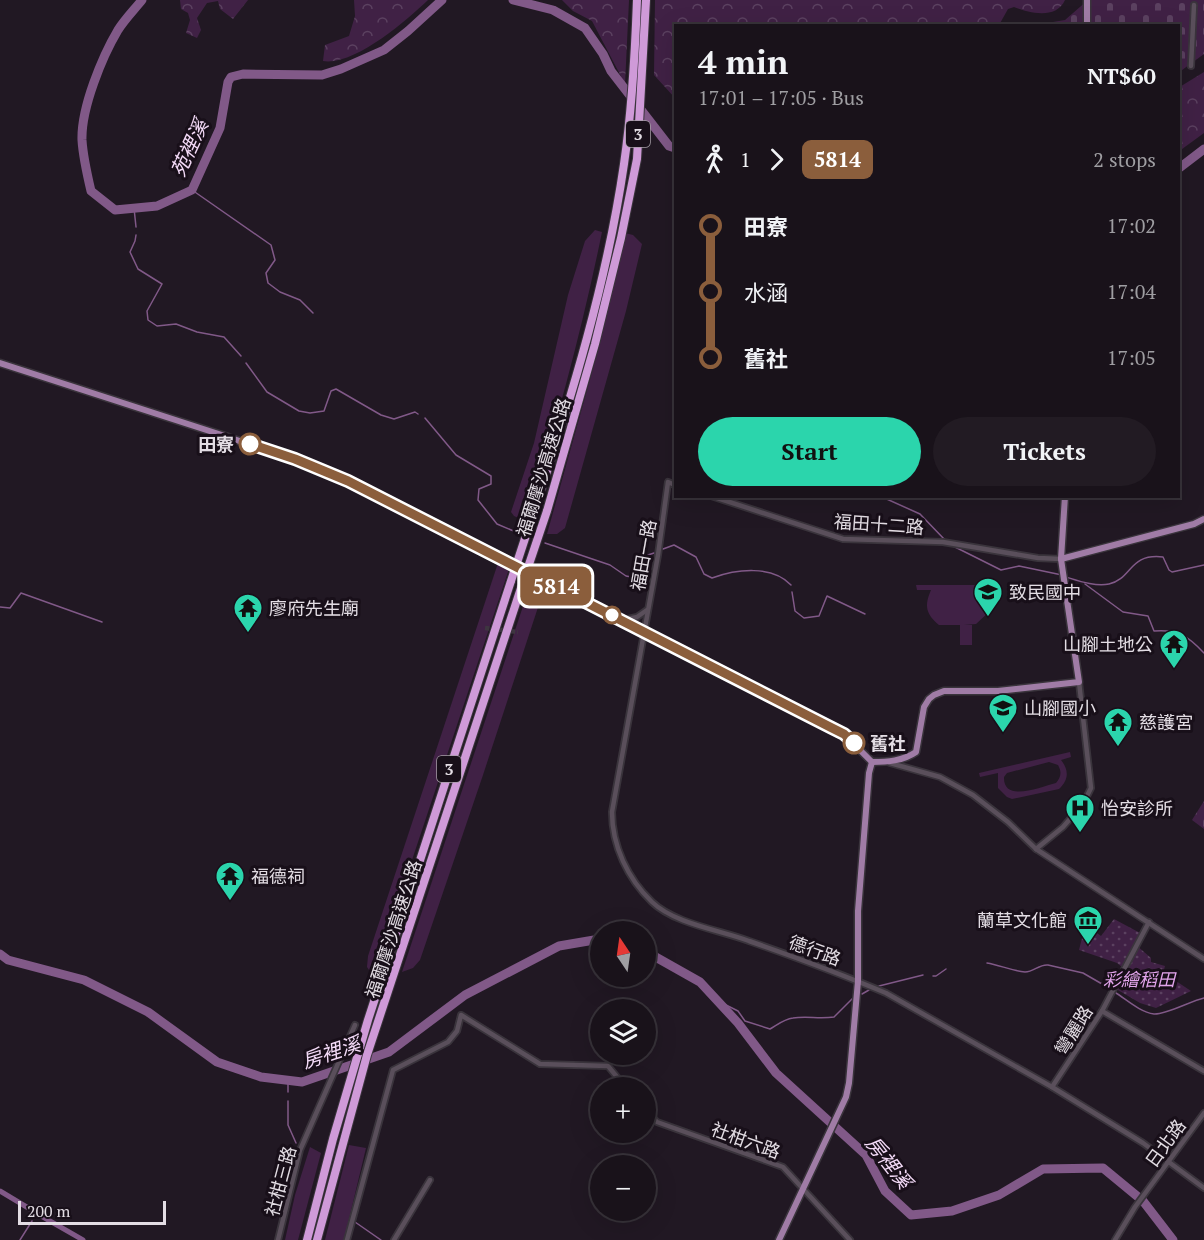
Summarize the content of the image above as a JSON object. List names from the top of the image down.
{
  "streets": {
    "highway": ["3", "福爾摩沙高速公路"],
    "street": [
      "福田十二路",
      "福田一路",
      "德行路",
      "彎麗路",
      "社柑六路",
      "日北路",
      "社柑三路"
    ]
  },
  "crossings": [
    ["福田一路", "德行路"],
    ["德行路", "彎麗路"],
    ["德行路", "日北路"]
  ],
  "water": ["苑裡溪", "房裡溪"],
  "parks": ["彩繪稻田"],
  "places": {
    "other": ["田寮", "舊社"],
    "school or university": ["致民國中", "山腳國小"],
    "temple": [
      "廖府先生廟",
      "山腳土地公",
      "慈護宮",
      "福德祠"
    ],
    "hospital": ["怡安診所"],
    "museum": ["蘭草文化館"]
  },
  "lines": ["bus line 5814"],
  "scale_bar": "200 m",
  "north": "top",
  "page": {
    "on_map": "5814",
    "heading": ["4 min", "17:01 – 17:05 · Bus", "NT$60"],
    "legs": ["1", "5814", "2 stops"],
    "list": [
      {
        "name": "田寮",
        "value": "17:02"
      },
      {
        "name": "水涵",
        "value": "17:04"
      },
      {
        "name": "舊社",
        "value": "17:05"
      }
    ],
    "buttons": ["Start", "Tickets"],
    "map_buttons": ["+", "−"],
    "scale": "200 m"
  }
}
